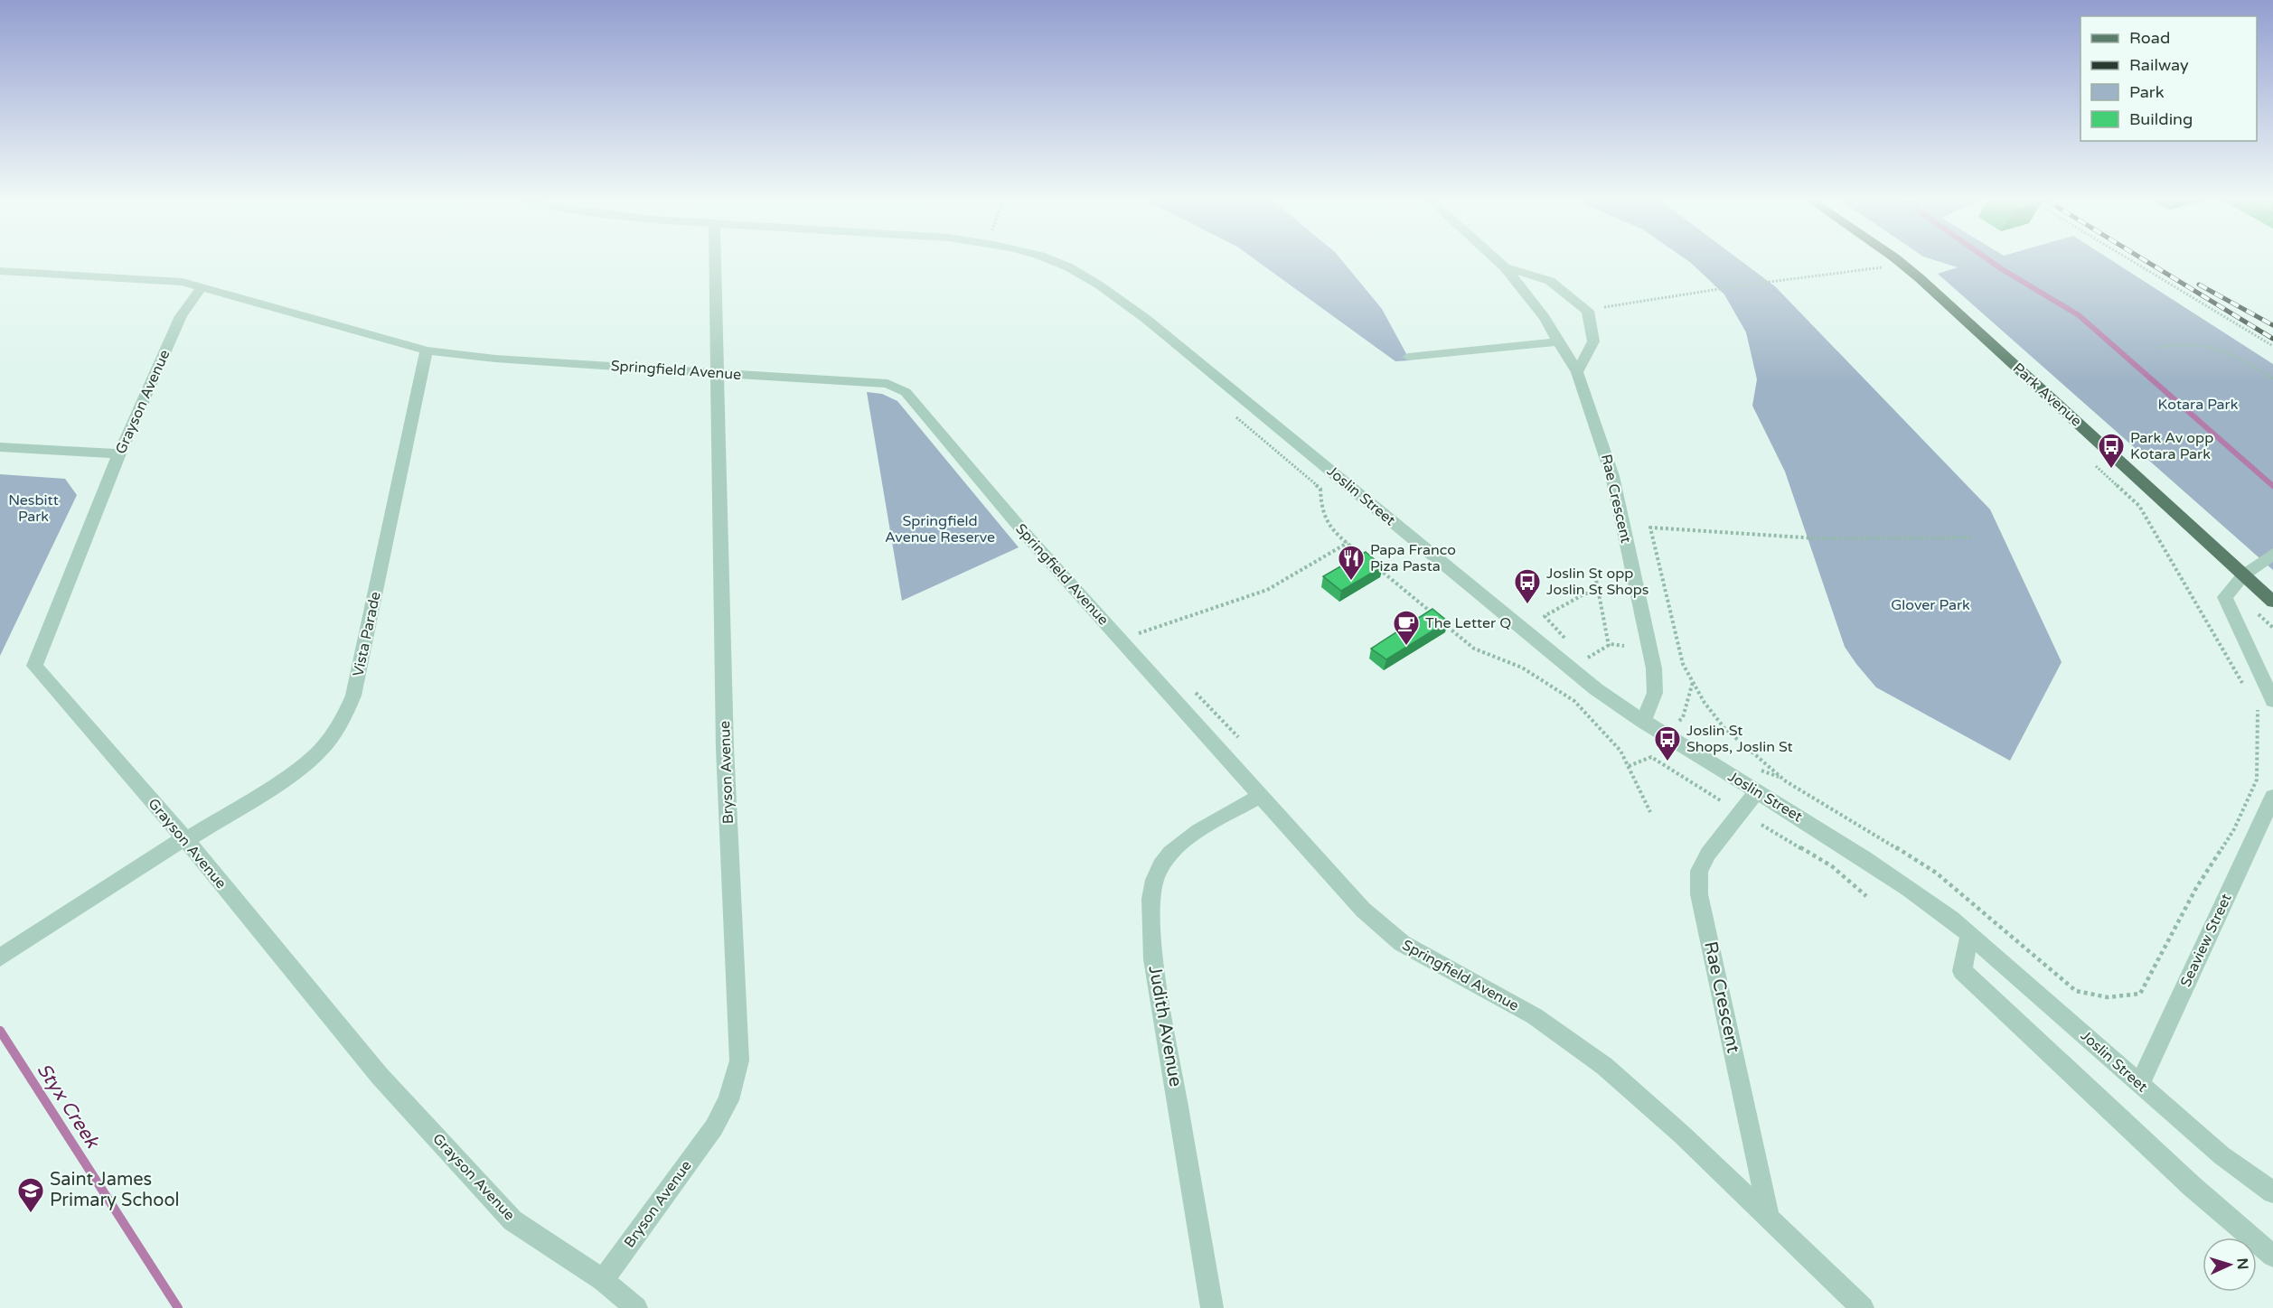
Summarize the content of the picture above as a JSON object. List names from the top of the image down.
{
  "streets": {
    "main road": ["Park Avenue"],
    "street": [
      "Springfield Avenue",
      "Grayson Avenue",
      "Joslin Street",
      "Rae Crescent",
      "Vista Parade",
      "Bryson Avenue",
      "Seaview Street",
      "Judith Avenue"
    ]
  },
  "crossings": [
    ["Springfield Avenue", "Grayson Avenue"],
    ["Springfield Avenue", "Rae Crescent"],
    ["Springfield Avenue", "Vista Parade"],
    ["Springfield Avenue", "Bryson Avenue"],
    ["Springfield Avenue", "Judith Avenue"],
    ["Grayson Avenue", "Vista Parade"],
    ["Grayson Avenue", "Bryson Avenue"],
    ["Joslin Street", "Rae Crescent"],
    ["Joslin Street", "Seaview Street"]
  ],
  "water": ["Styx Creek"],
  "parks": [
    "Kotara Park",
    "Nesbitt Park",
    "Springfield Avenue Reserve",
    "Glover Park"
  ],
  "places": {
    "bus stop": ["Park Av opp Kotara Park", "Joslin St opp Joslin St Shops", "Joslin St Shops, Joslin St"],
    "restaurant": ["Papa Franco Piza Pasta"],
    "cafe": ["The Letter Q"],
    "school or university": ["Saint James Primary School"]
  },
  "legend": [
    "Road",
    "Railway",
    "Park",
    "Building"
  ],
  "north": "right"
}
